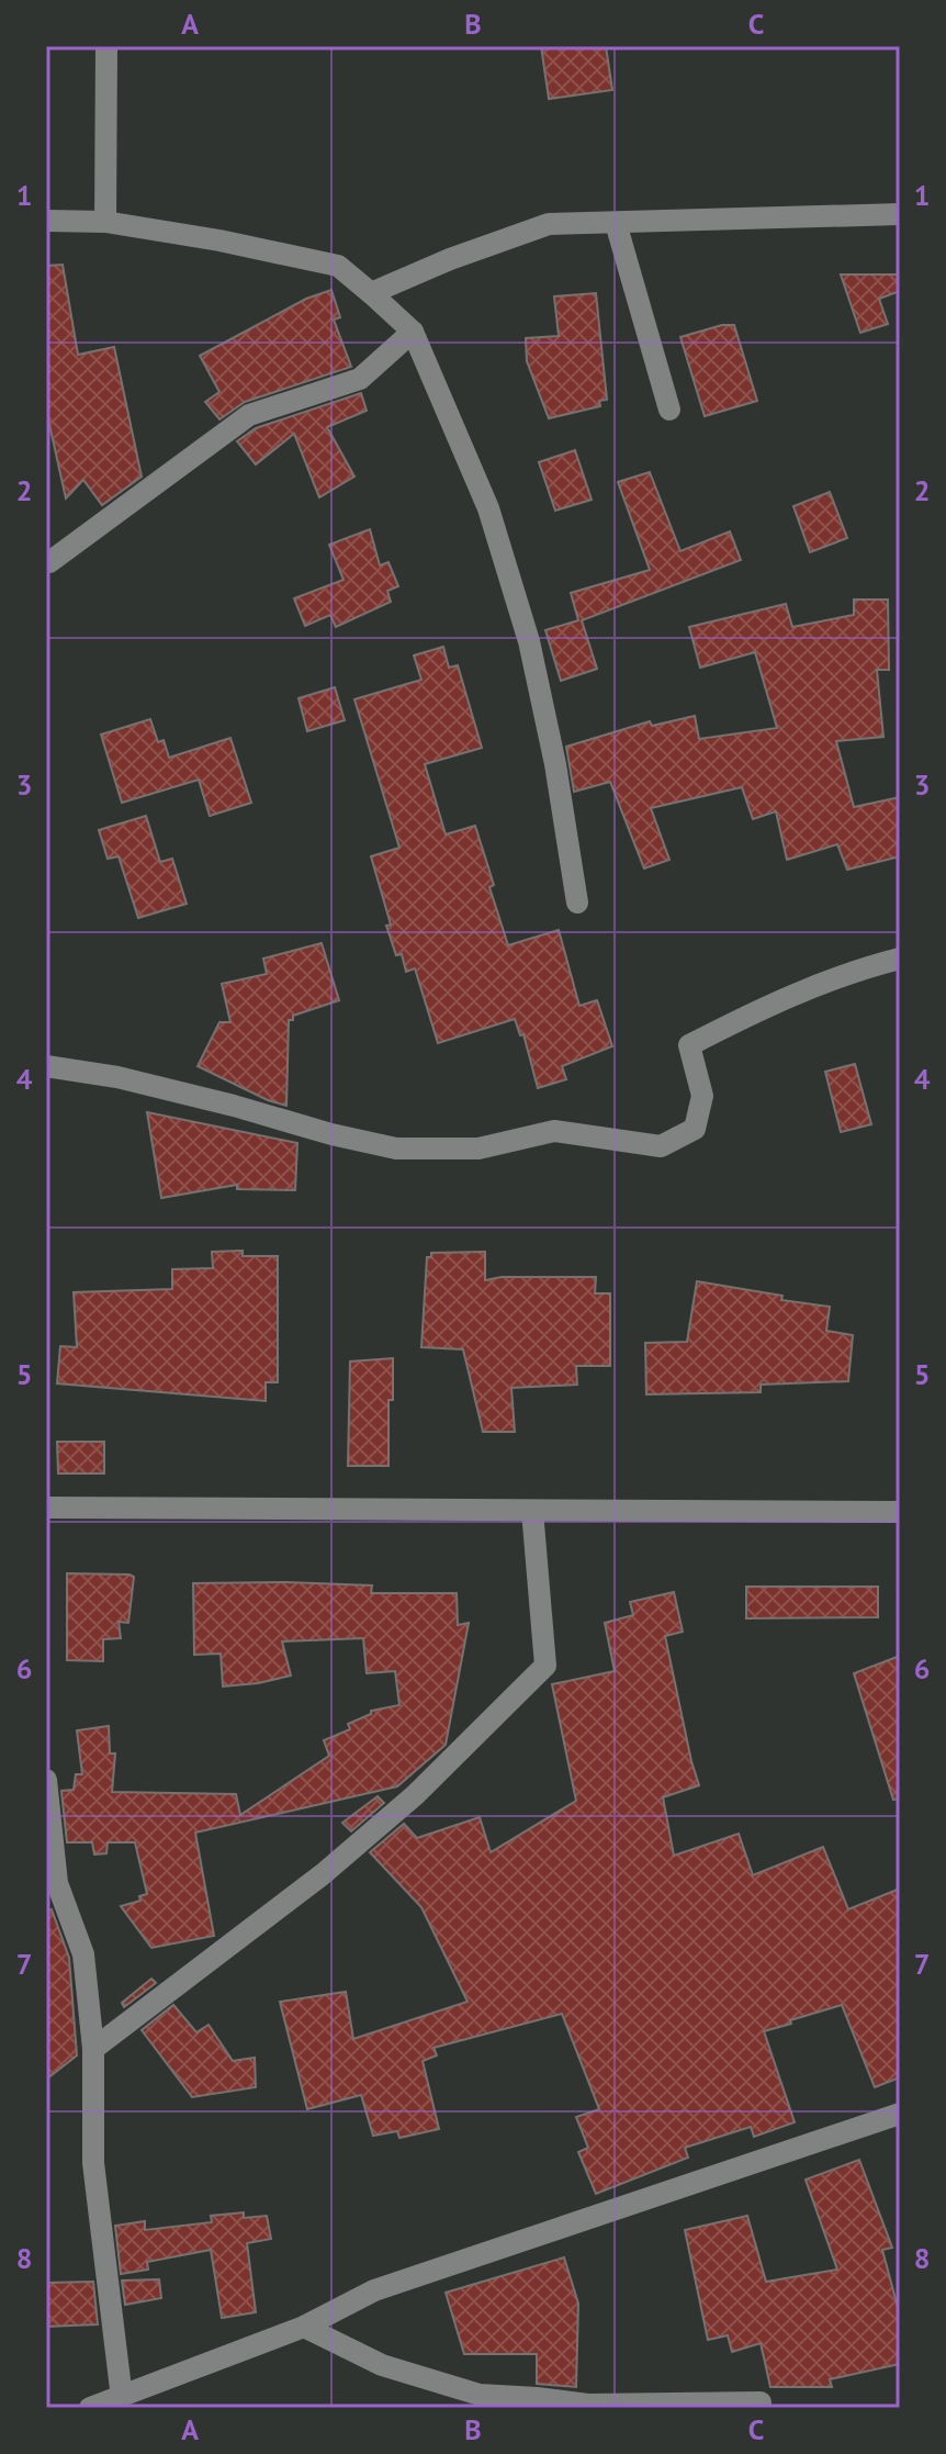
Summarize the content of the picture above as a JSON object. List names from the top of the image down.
{
  "grid": {
    "columns": ["A", "B", "C"],
    "rows": [
      "1",
      "2",
      "3",
      "4",
      "5",
      "6",
      "7",
      "8"
    ]
  }
}
